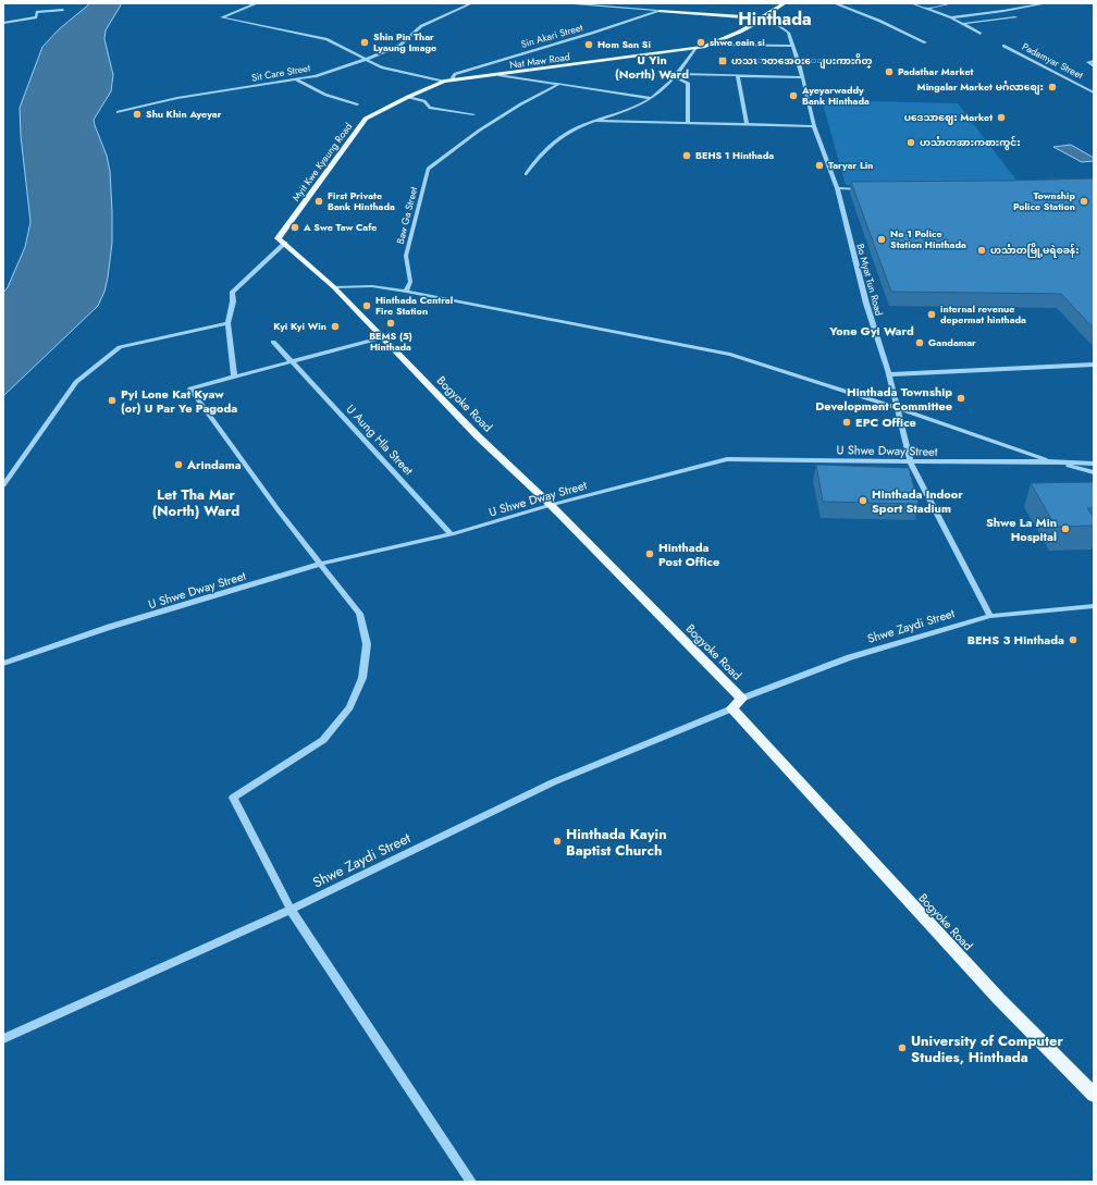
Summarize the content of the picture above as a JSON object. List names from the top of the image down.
{
  "streets": {
    "main road": ["Nat Maw Road", "Myit Kwe Kyaung Road", "Bogyoke Road"],
    "street": [
      "Sin Akari Street",
      "Padamyar Street",
      "Sit Care Street",
      "Baw Ga Street",
      "Bo Myat Tun Road",
      "U Aung Hla Street",
      "U Shwe Dway Street",
      "Shwe Zaydi Street"
    ]
  },
  "crossings": [
    ["Sin Akari Street", "Nat Maw Road"],
    ["Nat Maw Road", "Myit Kwe Kyaung Road"],
    ["Nat Maw Road", "Bo Myat Tun Road"],
    ["Myit Kwe Kyaung Road", "Bogyoke Road"],
    ["Bo Myat Tun Road", "U Shwe Dway Street"],
    ["Bo Myat Tun Road", "Shwe Zaydi Street"],
    ["Bogyoke Road", "U Shwe Dway Street"],
    ["Bogyoke Road", "Shwe Zaydi Street"],
    ["U Aung Hla Street", "U Shwe Dway Street"]
  ],
  "districts": [
    "Hinthada",
    "U Yin (North) Ward",
    "Yone Gyi Ward",
    "Let Tha Mar (North) Ward"
  ],
  "places": {
    "other": [
      "Shin Pin Thar Lyaung Image",
      "shwe eain si",
      "Hom San Si",
      "Padathar Market",
      "Mingalar Market မင်္ဂလာစျေး",
      "Ayeyarwaddy Bank Hinthada",
      "Shu Khin Ayeyar",
      "ပဒေသာဈေး Market",
      "ဟင်္သာတအားကစားကွင်း",
      "BEHS 1 Hinthada",
      "Taryar Lin",
      "First Private Bank Hinthada",
      "Township Police Station",
      "A Swe Taw Cafe",
      "No 1 Police Station Hinthada",
      "ဟင်္သာတမြို့မရဲစခန်း",
      "Hinthada Central Fire Station",
      "internal revenue depermat hinthada",
      "BEMS (5) Hinthada",
      "Kyi Kyi Win",
      "Gandamar",
      "Hinthada Township Development Committee",
      "Pyi Lone Kat Kyaw (or) U Par Ye Pagoda",
      "EPC Office",
      "Arindama",
      "Hinthada Indoor Sport Stadium",
      "Shwe La Min Hospital",
      "Hinthada Post Office",
      "BEHS 3 Hinthada",
      "Hinthada Kayin Baptist Church",
      "University of Computer Studies, Hinthada"
    ],
    "transit": ["ဟသၤာတအေဝးေျပးကားဂိတ္"]
  }
}
